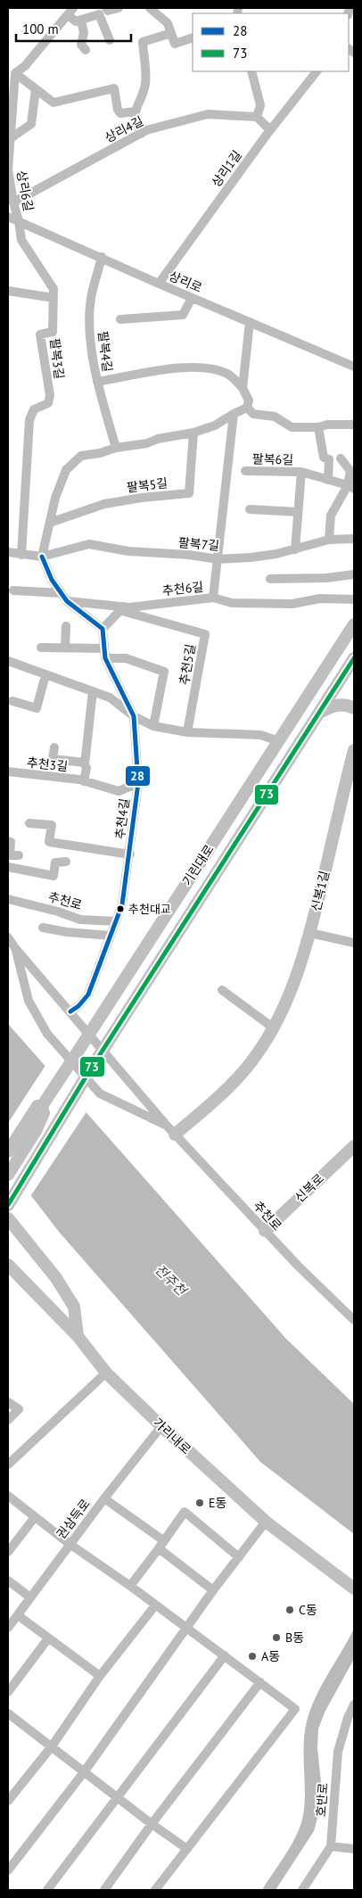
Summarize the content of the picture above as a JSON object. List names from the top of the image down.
{
  "streets": {
    "street": [
      "상리4길",
      "상리1길",
      "상리6길",
      "상리로",
      "팔복4길",
      "팔복3길",
      "팔복6길",
      "팔복5길",
      "팔복7길",
      "추천6길",
      "추천5길",
      "추천3길",
      "추천4길",
      "기린대로",
      "신복1길",
      "추천로",
      "신복로",
      "가리내로",
      "권삼득로",
      "호반로"
    ]
  },
  "crossings": [
    ["상리4길", "상리6길"],
    ["상리1길", "상리로"],
    ["상리6길", "상리로"],
    ["상리6길", "팔복3길"],
    ["상리로", "팔복4길"],
    ["상리로", "팔복3길"],
    ["팔복3길", "팔복7길"],
    ["팔복6길", "팔복7길"],
    ["추천6길", "추천5길"],
    ["추천5길", "추천4길"],
    ["추천3길", "추천4길"],
    ["추천4길", "추천로"],
    ["기린대로", "추천로"],
    ["신복1길", "추천로"],
    ["추천로", "신복로"],
    ["가리내로", "권삼득로"]
  ],
  "water": ["전주천"],
  "places": [
    "추천대교",
    "E동",
    "C동",
    "B동",
    "A동"
  ],
  "lines": ["transit line 28", "transit line 73"],
  "legend": ["28", "73"],
  "scale_bar": "100 m"
}
